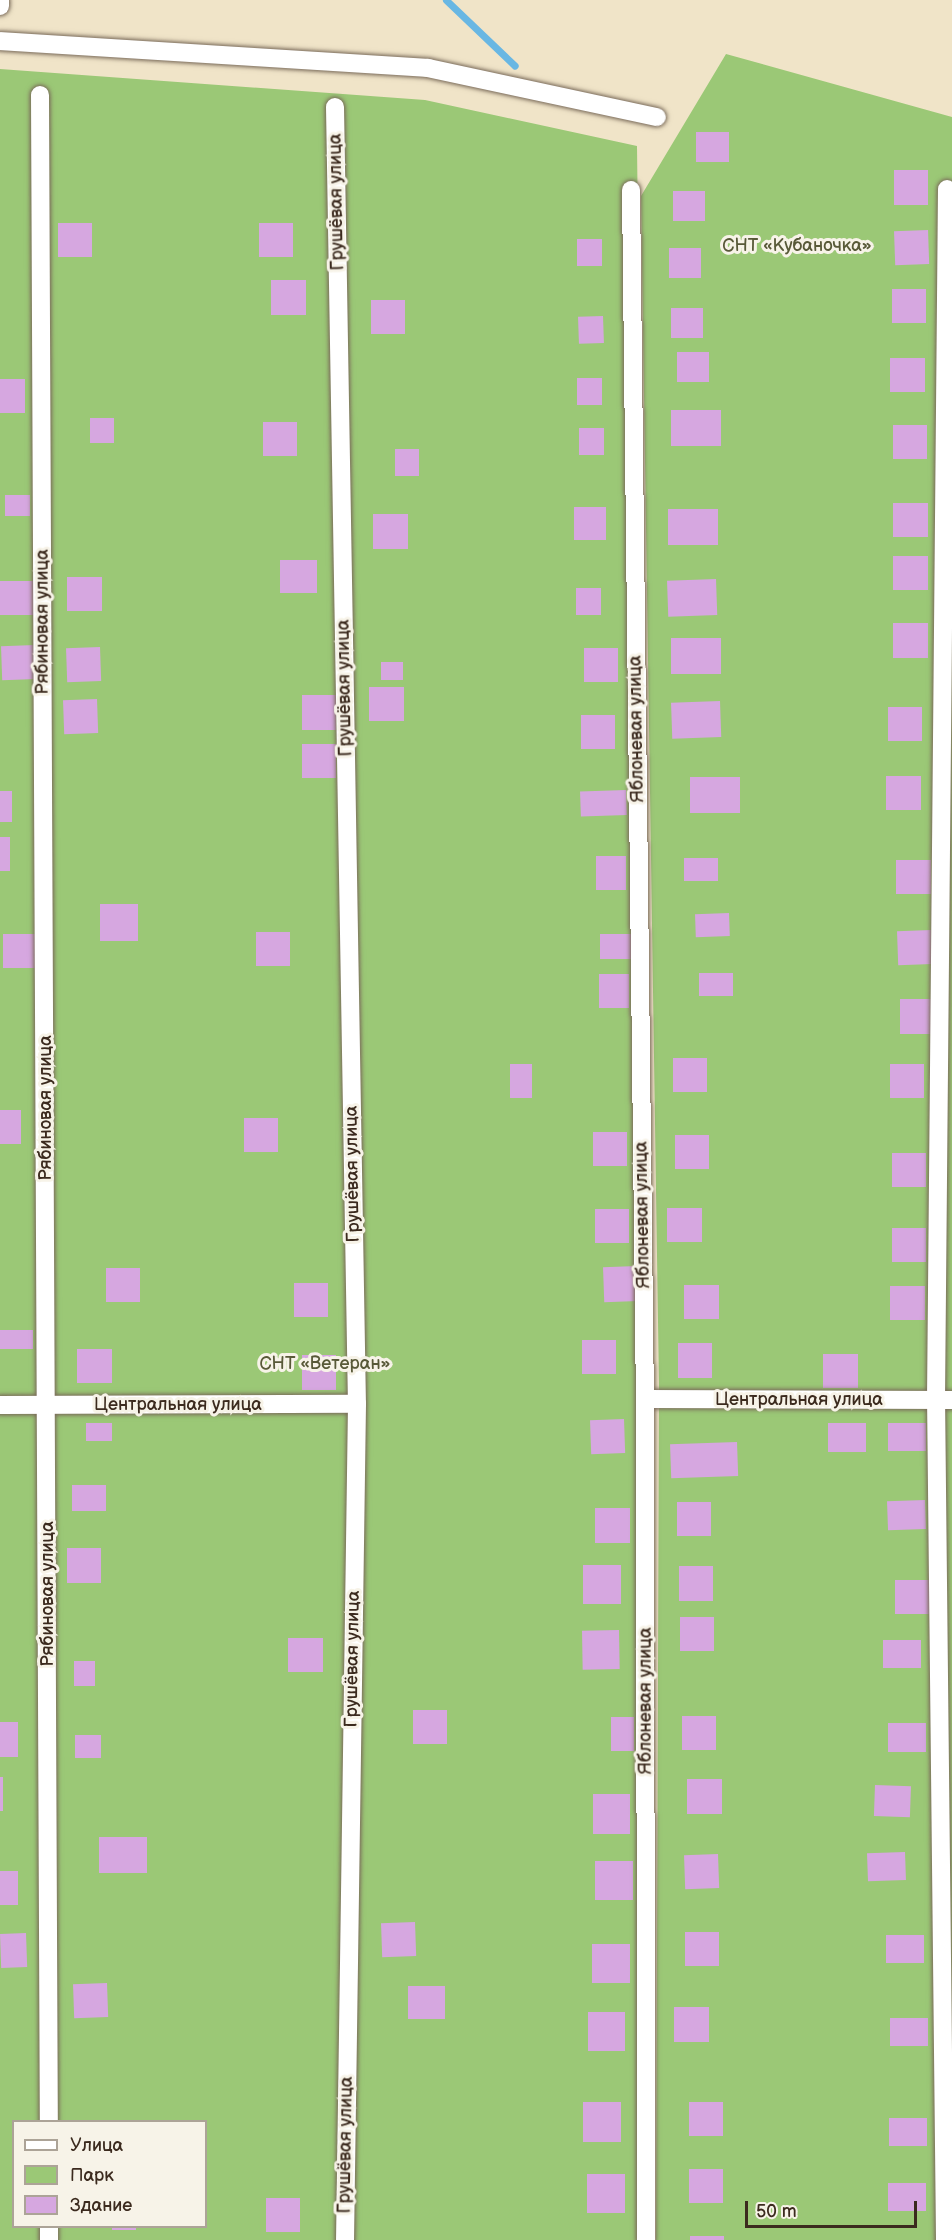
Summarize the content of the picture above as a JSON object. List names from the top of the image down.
{
  "streets": {
    "street": [
      "Грушёвая улица",
      "Рябиновая улица",
      "Яблоневая улица",
      "Центральная улица"
    ]
  },
  "crossings": [
    ["Грушёвая улица", "Центральная улица"],
    ["Рябиновая улица", "Центральная улица"],
    ["Яблоневая улица", "Центральная улица"]
  ],
  "parks": ["СНТ «Кубаночка»", "СНТ «Ветеран»"],
  "legend": ["Улица", "Парк", "Здание"],
  "scale_bar": "50 m"
}
